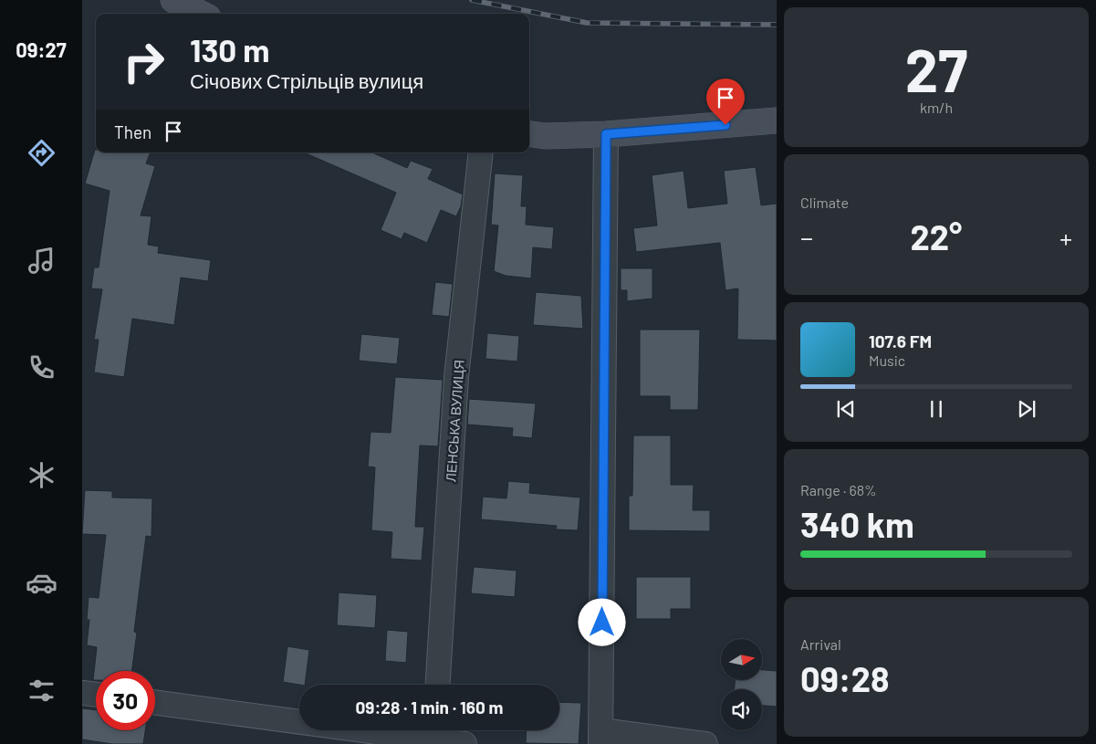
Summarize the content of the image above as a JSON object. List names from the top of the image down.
{
  "streets": {
    "street": ["ЛЕНСЬКА ВУЛИЦЯ"]
  },
  "north": "right",
  "page": {
    "tabs": "09:27",
    "tile": [
      ["27", "km/h"],
      "Climate",
      ["Range · 68%", "340 km"],
      ["Arrival", "09:28"]
    ],
    "turn": ["130 m", "Січових Стрільців вулиця"],
    "then": "Then",
    "heat": ["−", "22°", "+"],
    "song": ["107.6 FM", "Music"],
    "limit": "30",
    "trip": "09:28 · 1 min · 160 m"
  }
}
